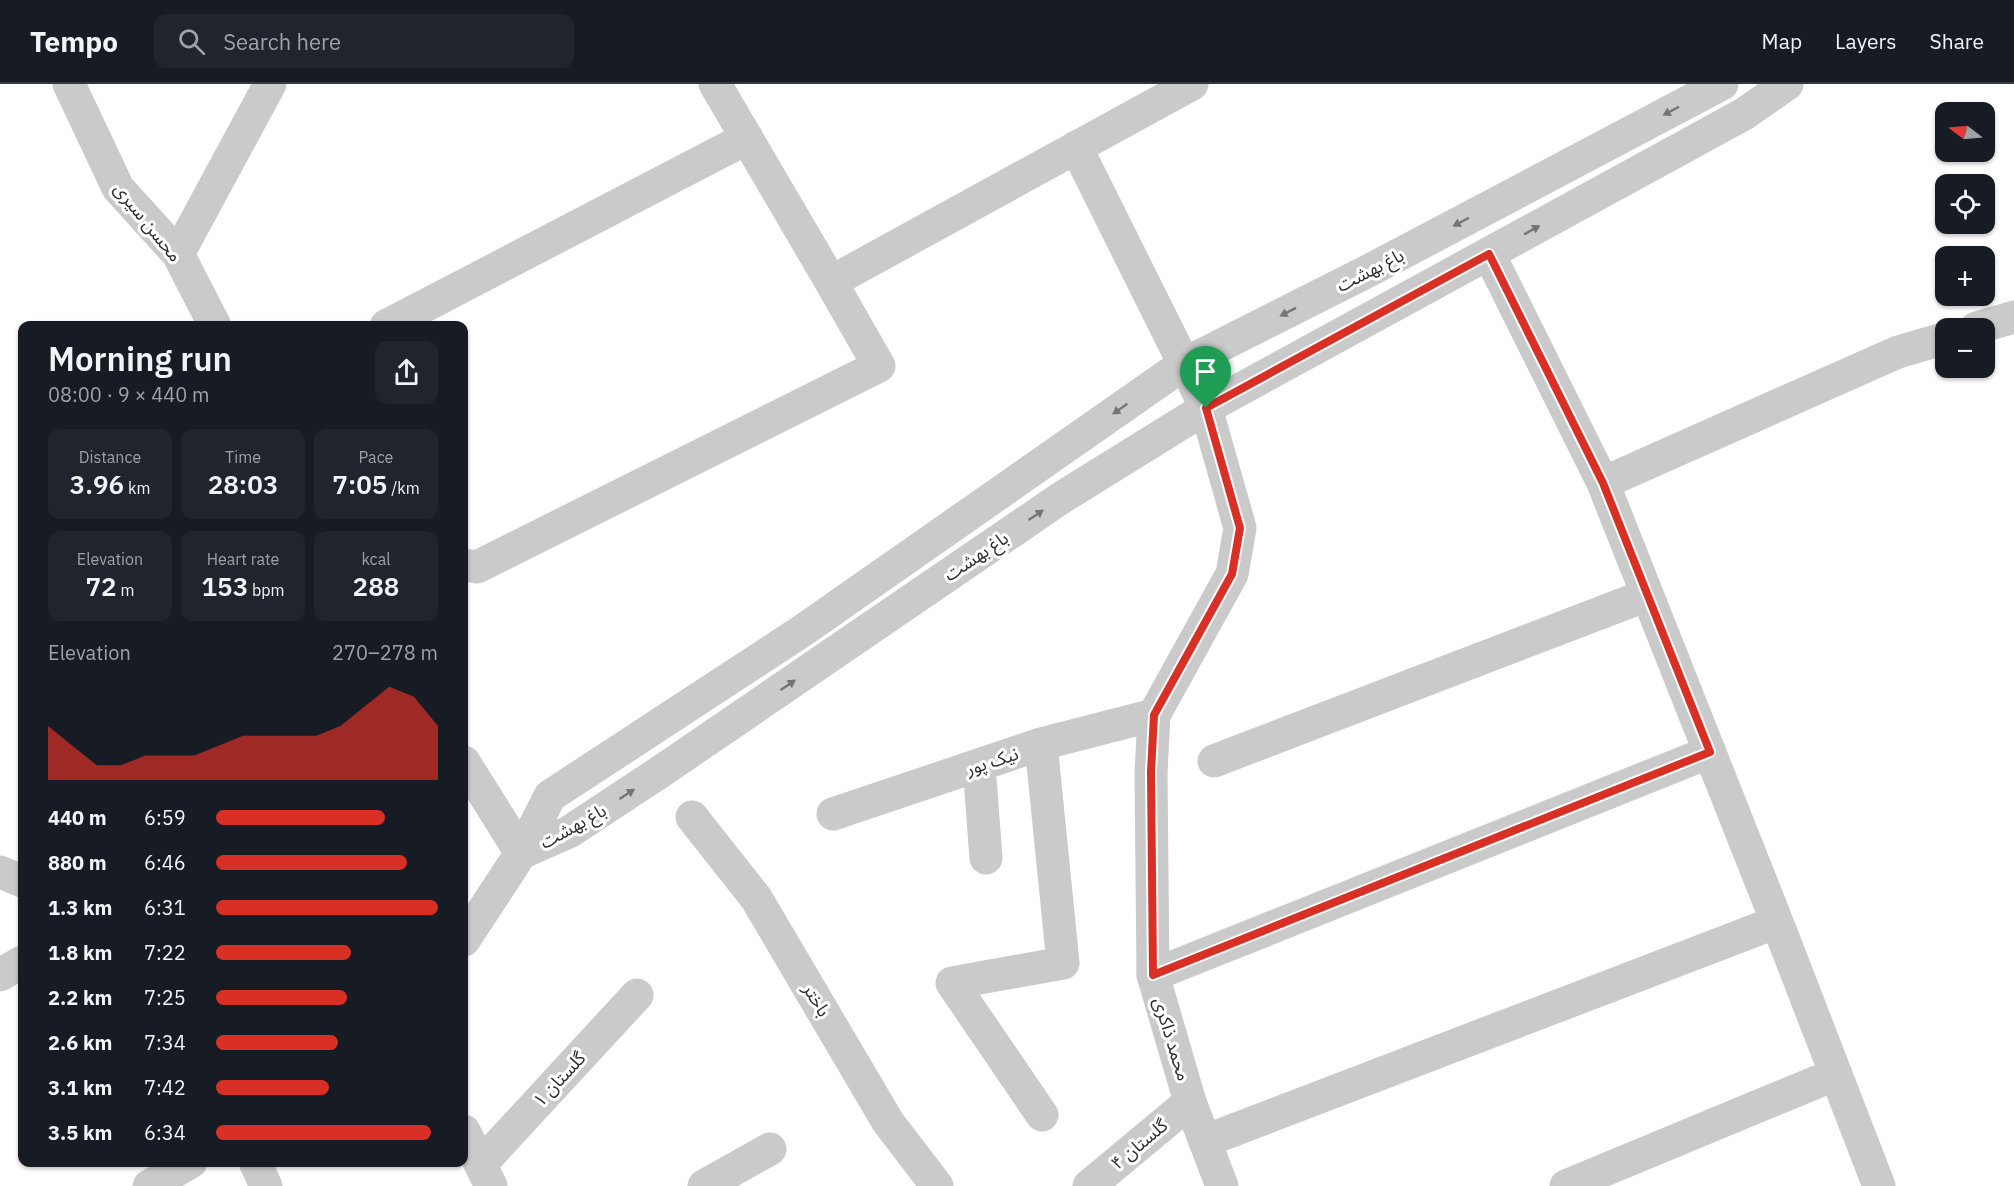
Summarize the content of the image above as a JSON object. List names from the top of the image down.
{
  "streets": {
    "street": [
      "محسن سیری",
      "باغ بهشت",
      "نیک پور",
      "باختر",
      "محمد ذاکری",
      "گلستان ۱",
      "گلستان ۴"
    ]
  },
  "crossings": [
    ["باغ بهشت", "محمد ذاکری"],
    ["نیک پور", "محمد ذاکری"],
    ["محمد ذاکری", "گلستان ۴"]
  ],
  "north": "left",
  "page": {
    "header": "Tempo",
    "search": "Search here",
    "nav": ["Map", "Layers", "Share"],
    "map_buttons": ["+", "−"],
    "heading": ["Morning run", "08:00 · 9 × 440 m"],
    "stats": [
      ["Distance", "3.96 km"],
      ["Time", "28:03"],
      ["Pace", "7:05 /km"],
      ["Elevation", "72 m"],
      ["Heart rate", "153 bpm"],
      ["kcal", "288"]
    ],
    "chart": ["Elevation", "270–278 m"],
    "list": [
      {
        "name": "440 m",
        "note": "6:59"
      },
      {
        "name": "880 m",
        "note": "6:46"
      },
      {
        "name": "1.3 km",
        "note": "6:31"
      },
      {
        "name": "1.8 km",
        "note": "7:22"
      },
      {
        "name": "2.2 km",
        "note": "7:25"
      },
      {
        "name": "2.6 km",
        "note": "7:34"
      },
      {
        "name": "3.1 km",
        "note": "7:42"
      },
      {
        "name": "3.5 km",
        "note": "6:34"
      }
    ]
  }
}
